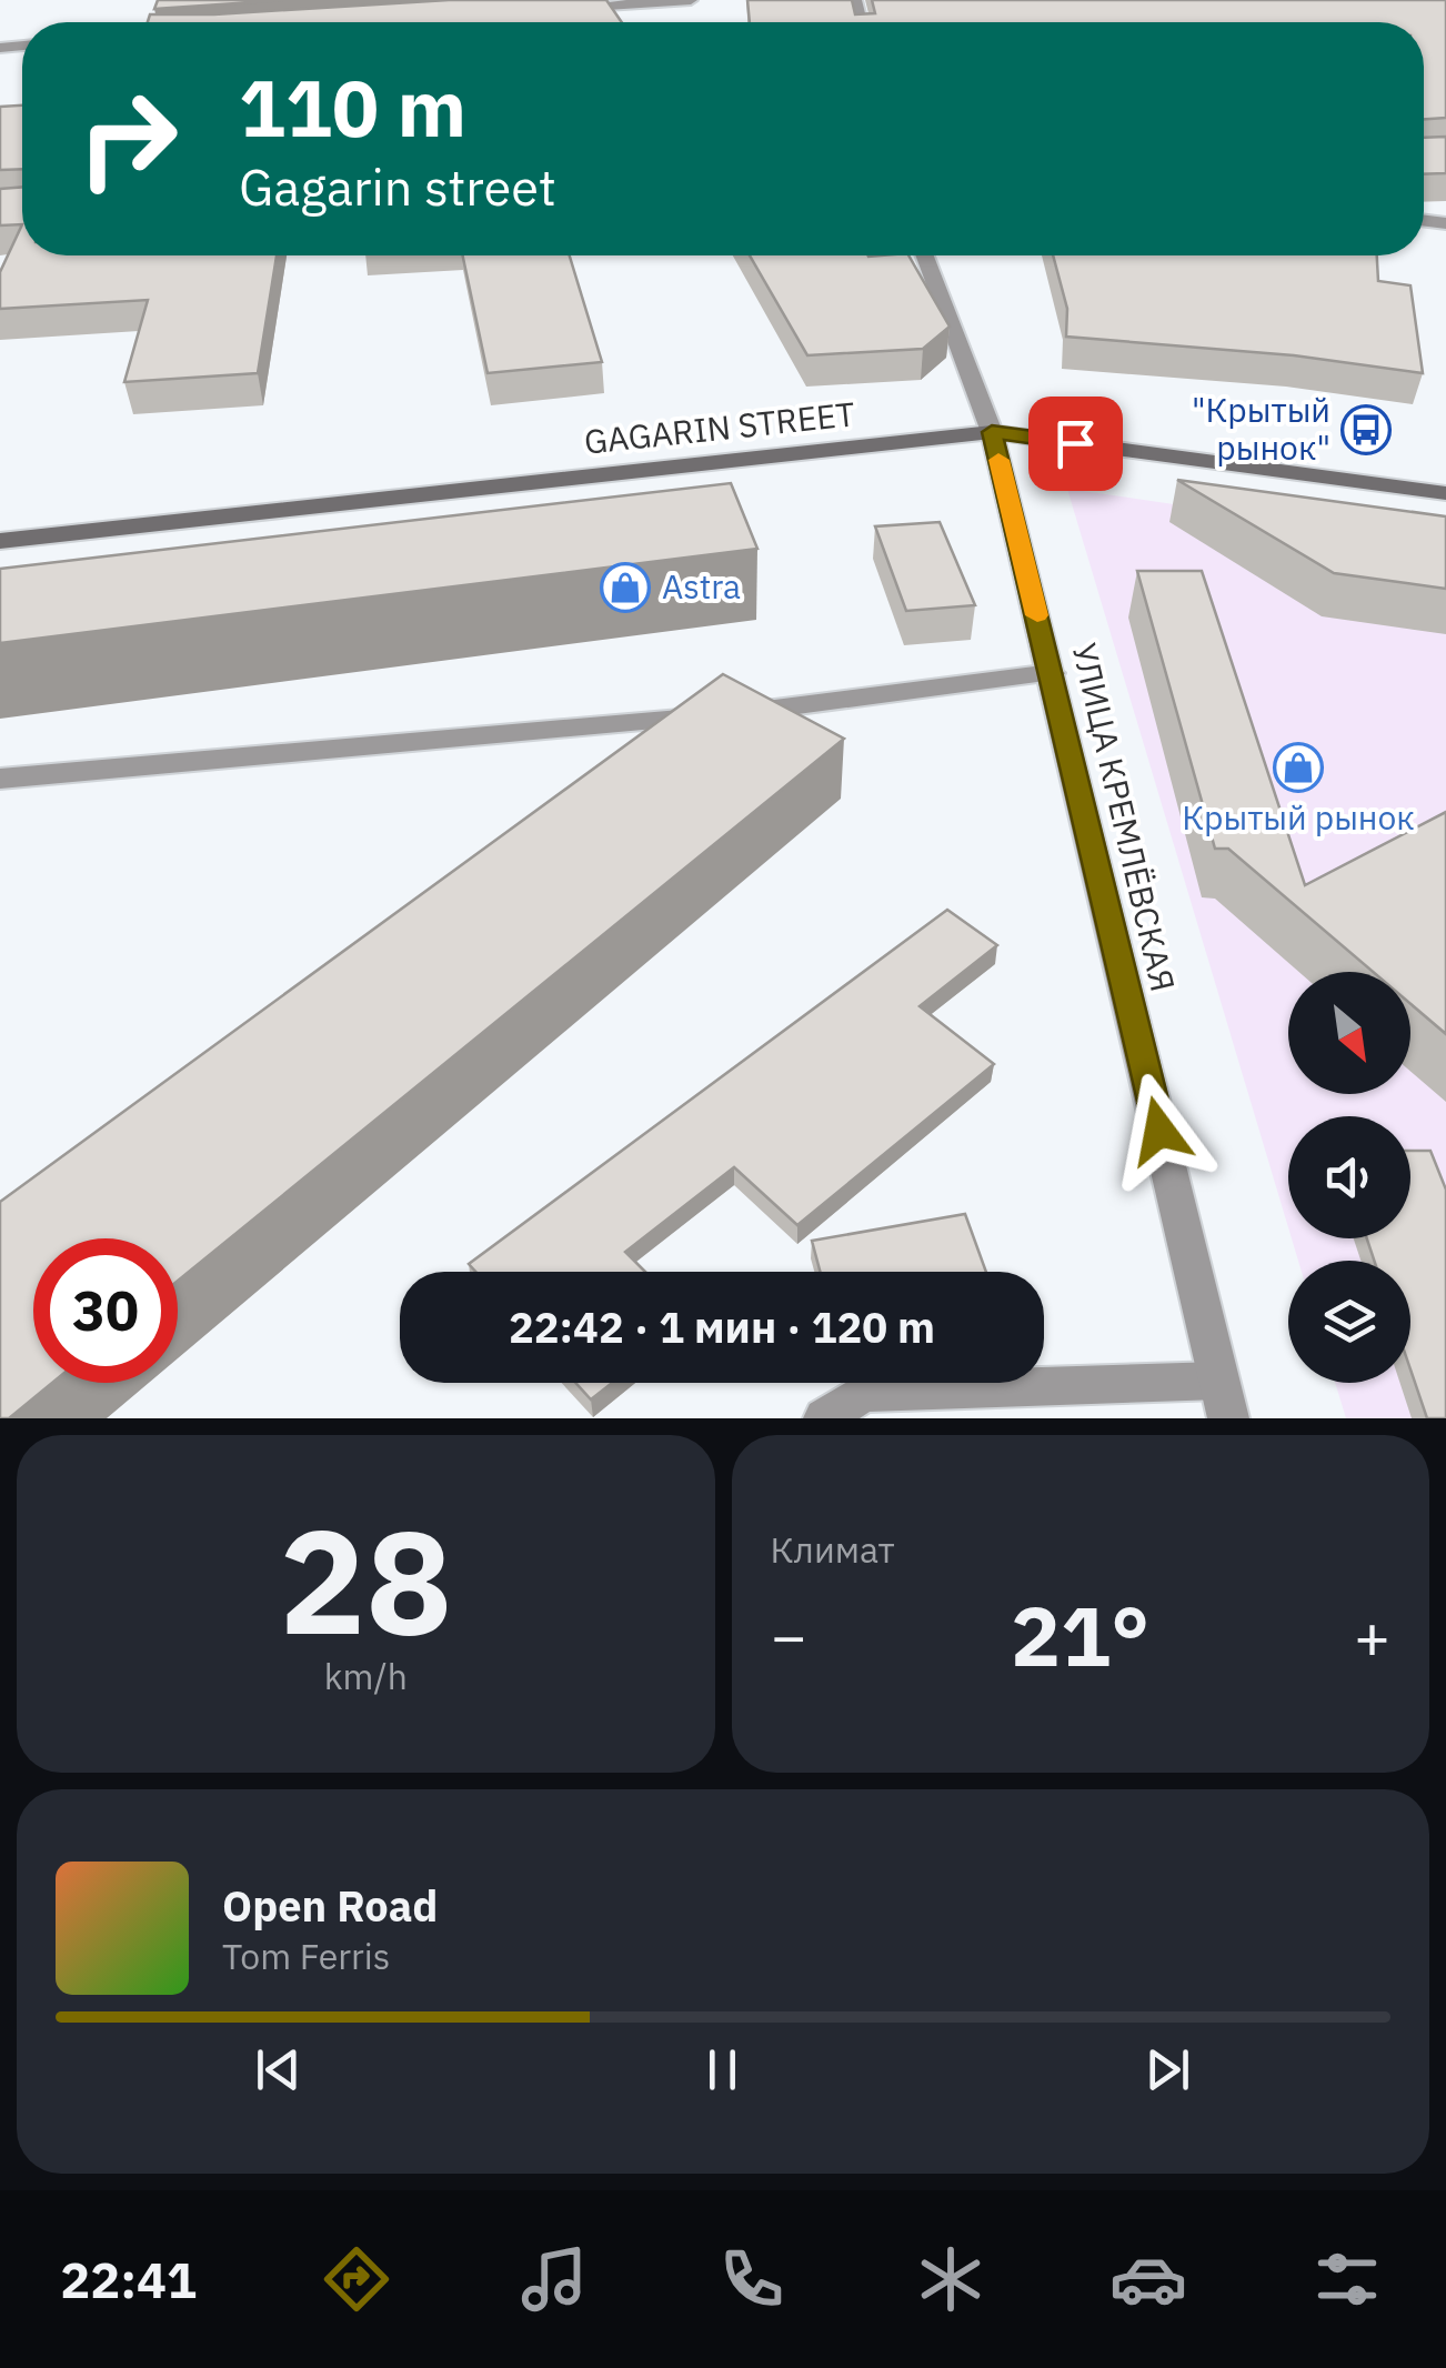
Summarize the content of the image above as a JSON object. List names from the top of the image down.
{
  "streets": {
    "main road": ["GAGARIN STREET"],
    "street": ["УЛИЦА КРЕМЛЁВСКАЯ"]
  },
  "crossings": [
    ["GAGARIN STREET", "УЛИЦА КРЕМЛЁВСКАЯ"]
  ],
  "places": {
    "bus stop": ["\"Крытый рынок\""],
    "shop": ["Astra", "Крытый рынок"]
  },
  "north": "bottom right",
  "page": {
    "turn": ["110 m", "Gagarin street"],
    "limit": "30",
    "trip": "22:42 · 1 мин · 120 m",
    "tile": [
      ["28", "km/h"],
      "Климат"
    ],
    "heat": ["−", "21°", "+"],
    "song": ["Open Road", "Tom Ferris"],
    "tabs": "22:41"
  }
}
